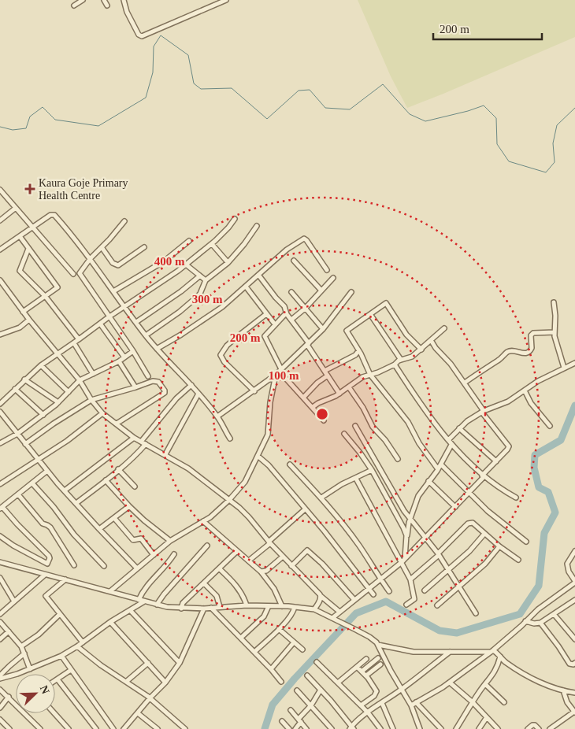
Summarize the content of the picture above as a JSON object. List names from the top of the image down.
{
  "places": {
    "health": ["Kaura Goje Primary Health Centre"]
  },
  "scale_bar": "200 m",
  "north": "top right",
  "rings": [
    "400 m",
    "300 m",
    "200 m",
    "100 m"
  ]
}
